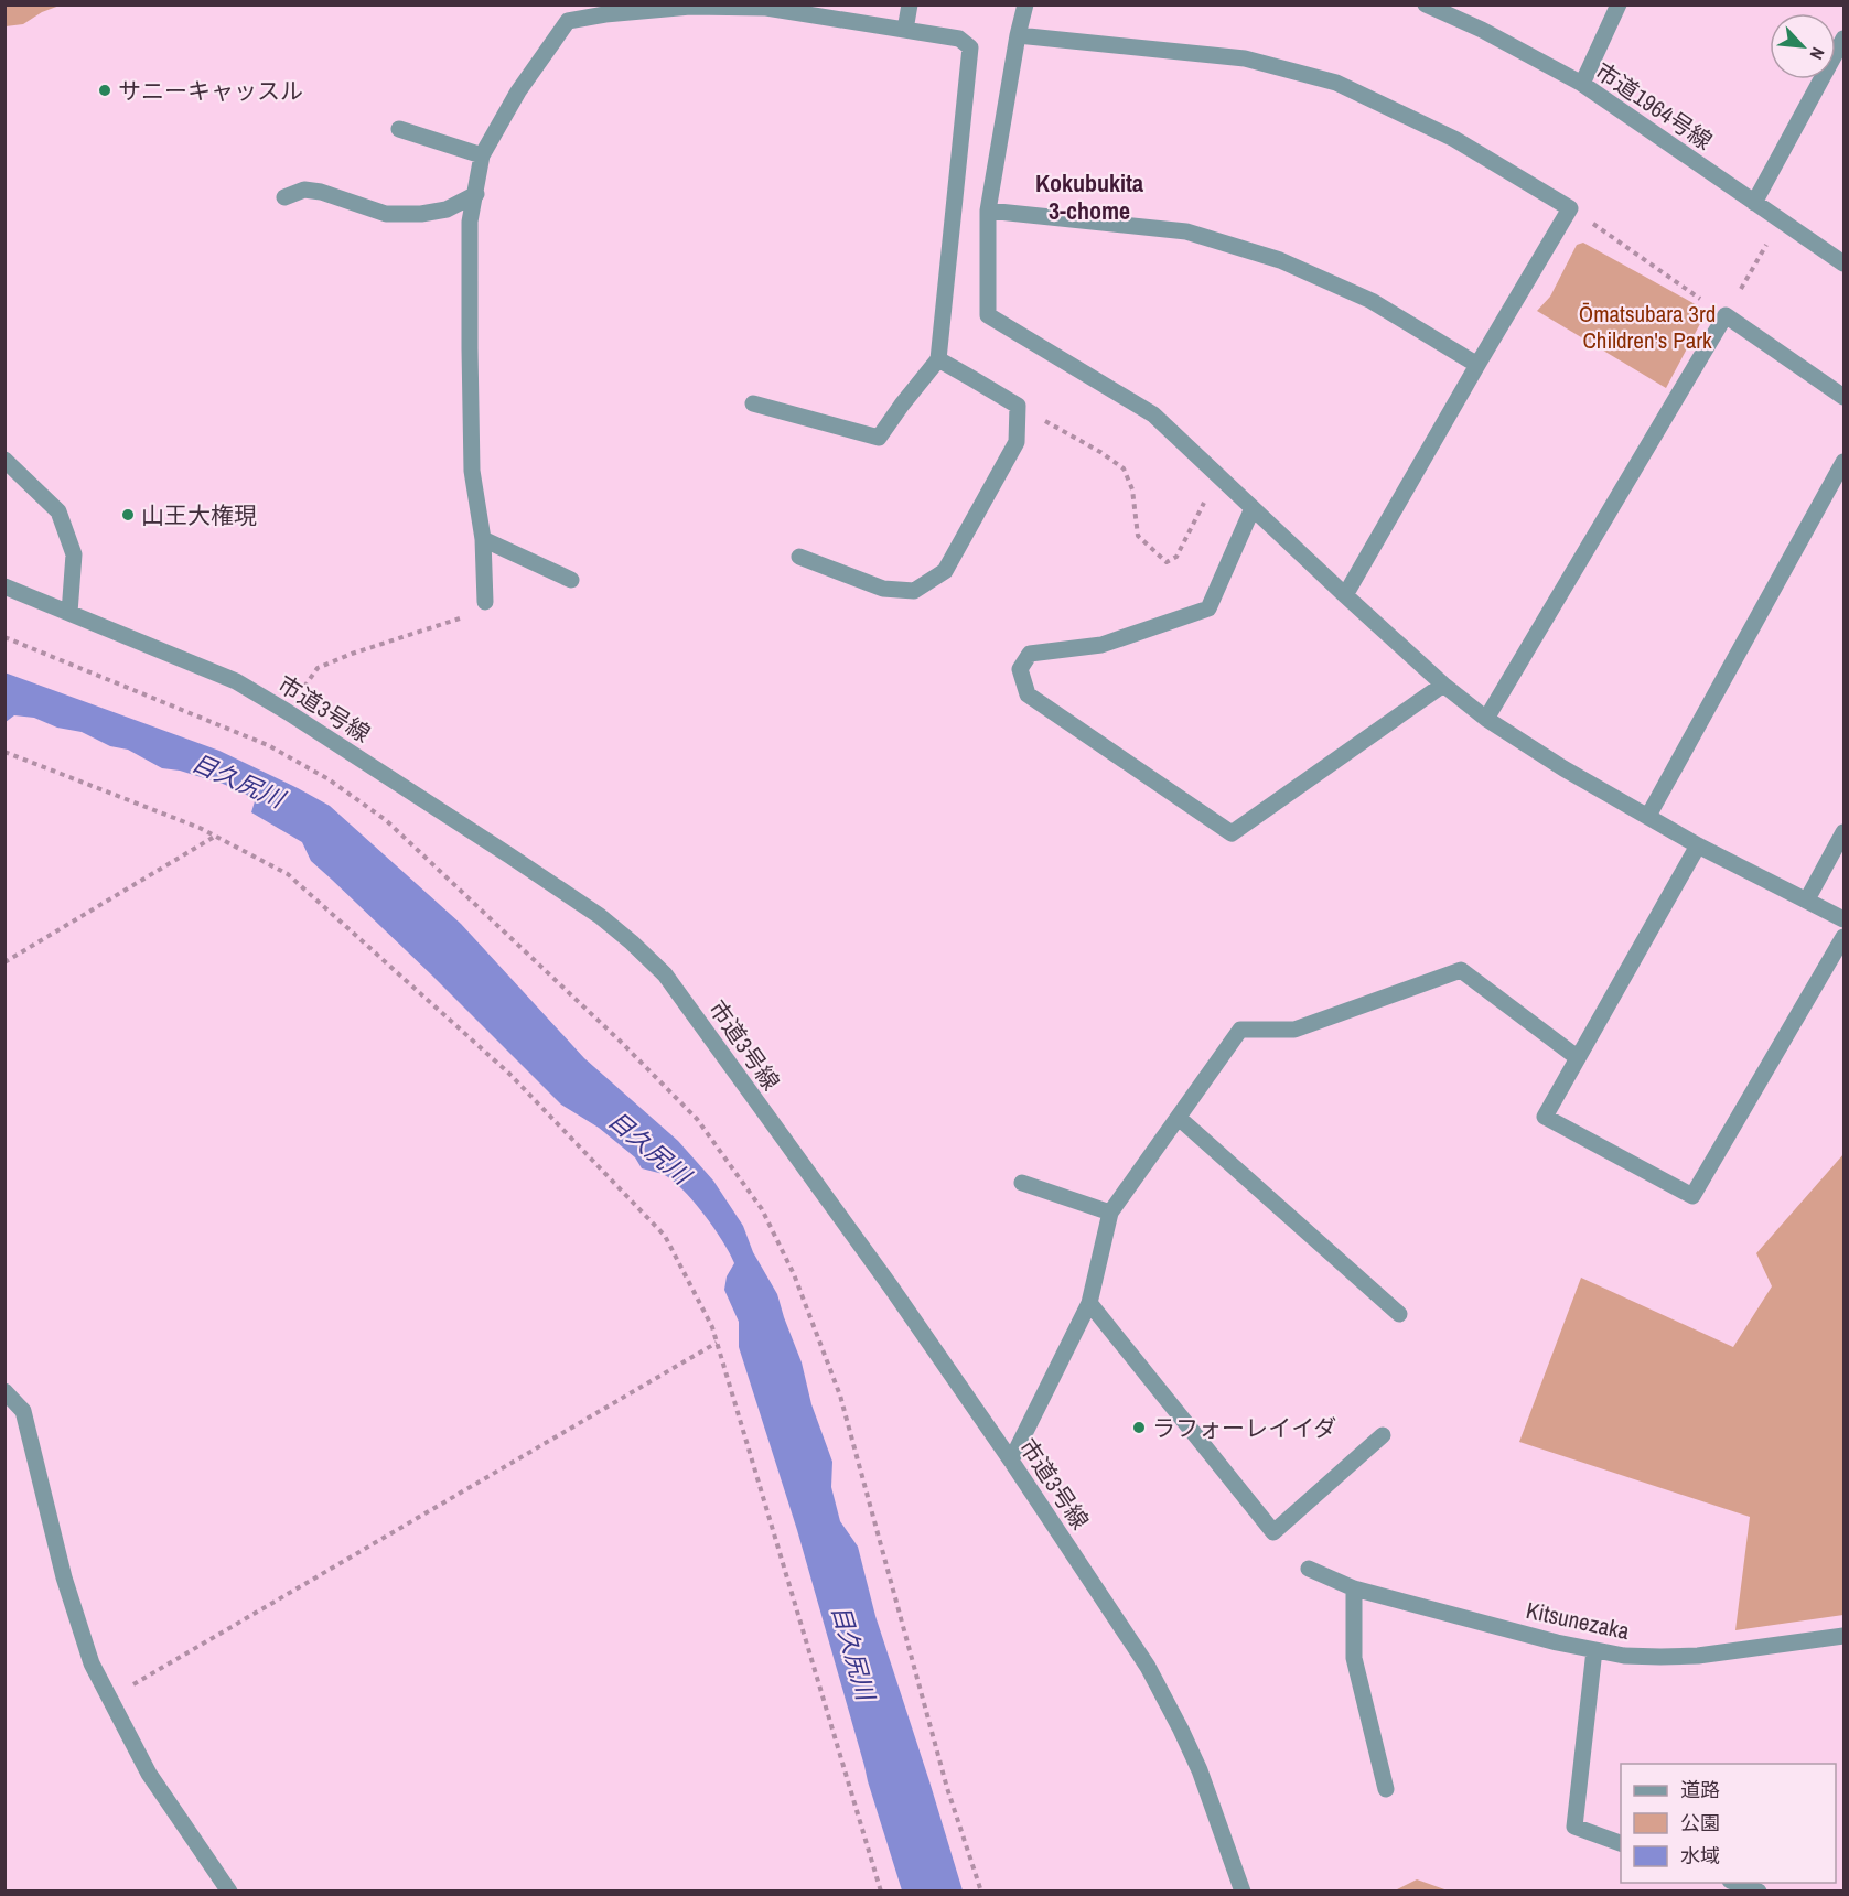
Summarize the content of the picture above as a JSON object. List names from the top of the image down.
{
  "streets": {
    "street": ["市道1964号線", "市道3号線", "Kitsunezaka"]
  },
  "districts": ["Kokubukita 3-chome"],
  "water": ["目久尻川"],
  "parks": ["Ōmatsubara 3rd Children's Park"],
  "places": ["サニーキャッスル", "山王大権現", "ラフォーレイイダ"],
  "legend": ["道路", "公園", "水域"],
  "north": "bottom right"
}
